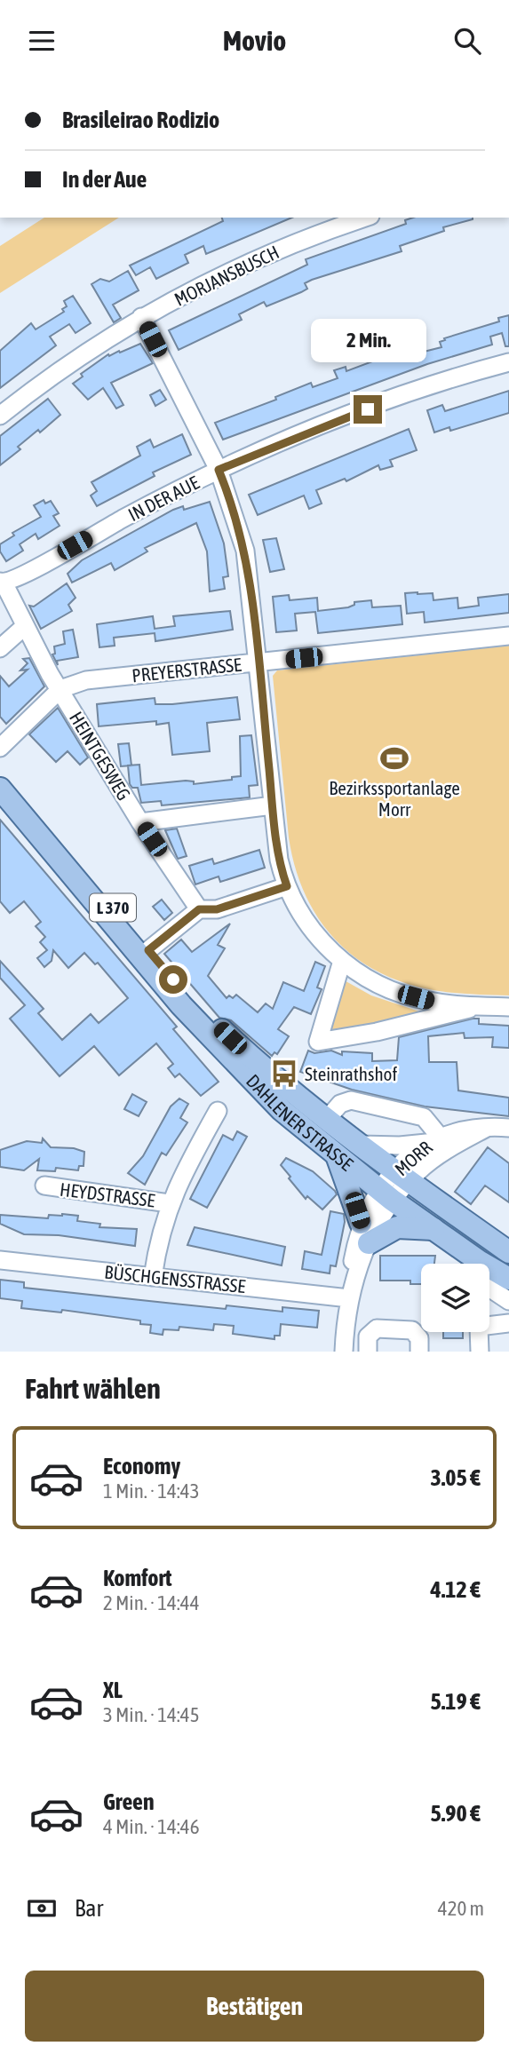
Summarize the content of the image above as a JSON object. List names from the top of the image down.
{
  "streets": {
    "main road": ["L 370", "DAHLENER STRASSE"],
    "street": [
      "MORJANSBUSCH",
      "IN DER AUE",
      "PREYERSTRASSE",
      "HEINTGESWEG",
      "MORR",
      "HEYDSTRASSE",
      "BÜSCHGENSSTRASSE"
    ]
  },
  "crossings": [
    ["IN DER AUE", "HEINTGESWEG"],
    ["PREYERSTRASSE", "HEINTGESWEG"],
    ["DAHLENER STRASSE", "MORR"],
    ["MORR", "BÜSCHGENSSTRASSE"],
    ["HEYDSTRASSE", "BÜSCHGENSSTRASSE"]
  ],
  "places": {
    "sports": ["Bezirkssportanlage Morr"],
    "bus stop": ["Steinrathshof"]
  },
  "page": {
    "header": "Movio",
    "banner": ["Brasileirao Rodizio", "In der Aue"],
    "bubble": "2 Min.",
    "heading": "Fahrt wählen",
    "list": [
      {
        "name": "Economy",
        "note": "1 Min. · 14:43",
        "value": "3.05 €"
      },
      {
        "name": "Komfort",
        "note": "2 Min. · 14:44",
        "value": "4.12 €"
      },
      {
        "name": "XL",
        "note": "3 Min. · 14:45",
        "value": "5.19 €"
      },
      {
        "name": "Green",
        "note": "4 Min. · 14:46",
        "value": "5.90 €"
      }
    ],
    "pay": ["Bar", "420 m"],
    "buttons": "Bestätigen"
  }
}
